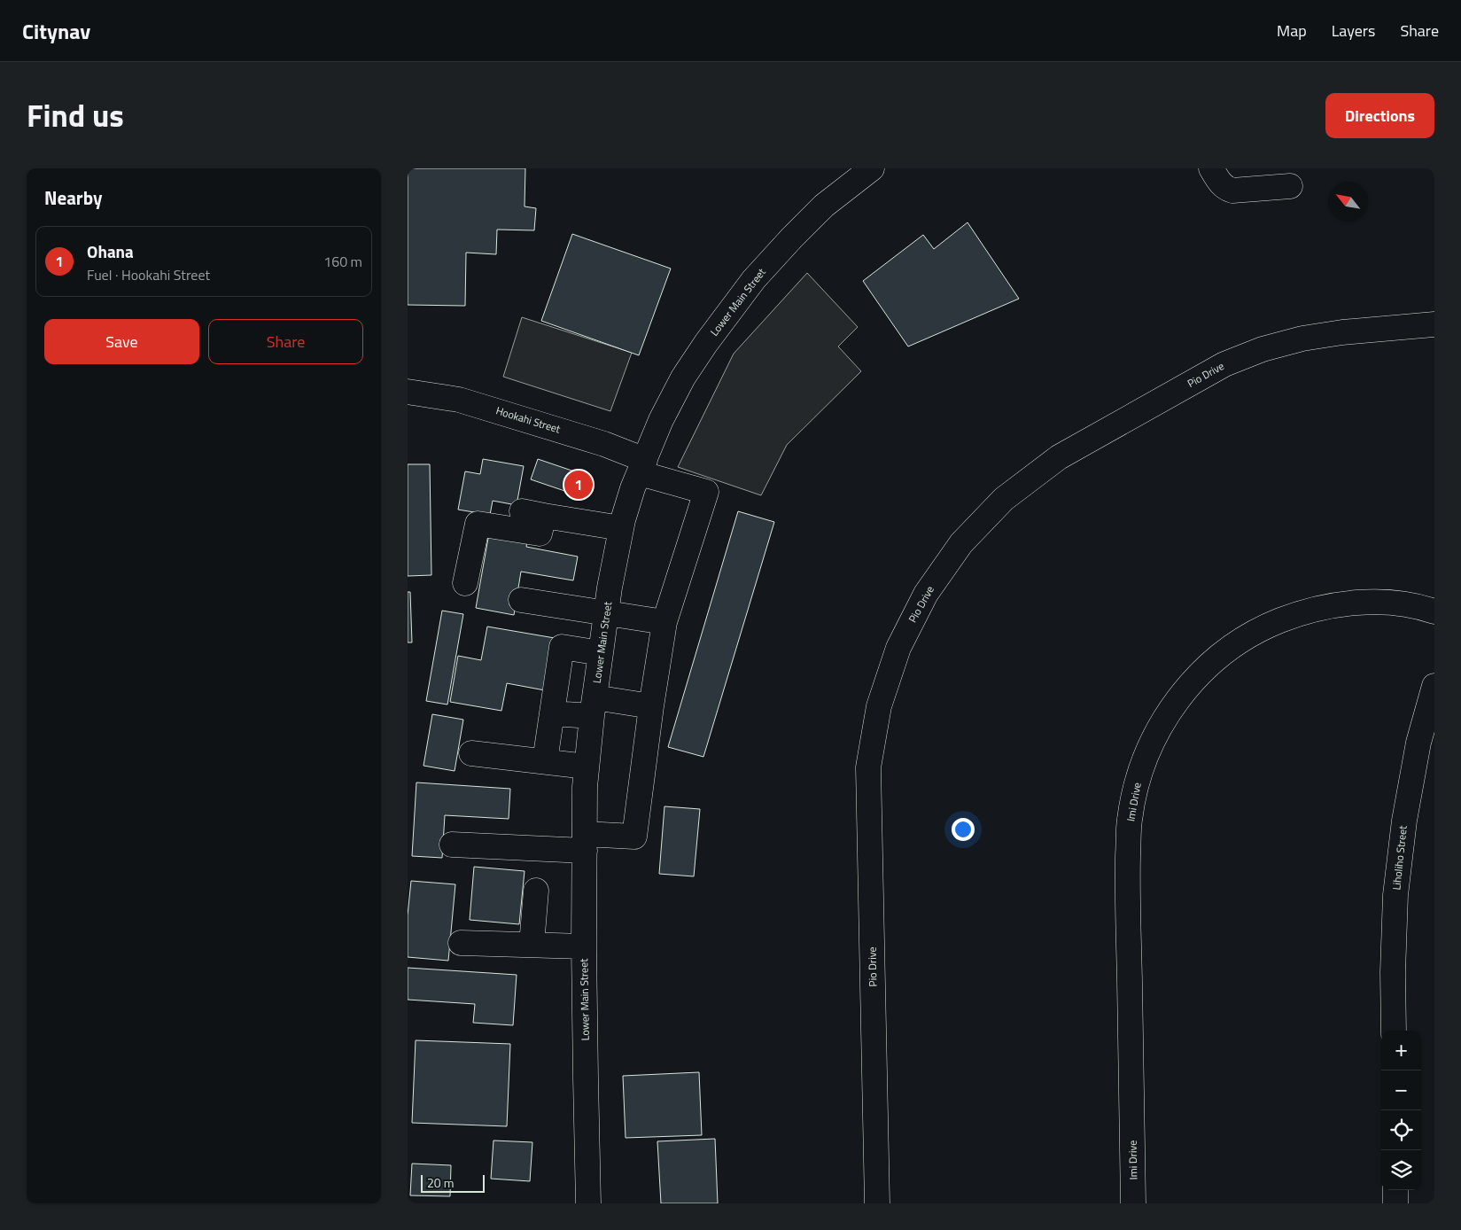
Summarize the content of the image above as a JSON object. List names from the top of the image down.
{
  "streets": {
    "street": [
      "Lower Main Street",
      "Pio Drive",
      "Hookahi Street",
      "Imi Drive",
      "Liholiho Street"
    ]
  },
  "crossings": [
    ["Lower Main Street", "Hookahi Street"]
  ],
  "scale_bar": "20 m",
  "north": "top left",
  "page": {
    "header": "Citynav",
    "nav": ["Map", "Layers", "Share"],
    "title": "Find us",
    "buttons": [
      "Directions",
      ["Save", "Share"]
    ],
    "heading": "Nearby",
    "list": [
      {
        "mark": "1",
        "name": "Ohana",
        "note": "Fuel · Hookahi Street",
        "value": "160 m"
      }
    ],
    "pins": "1",
    "map_buttons": ["+", "−"],
    "scale": "20 m"
  }
}
